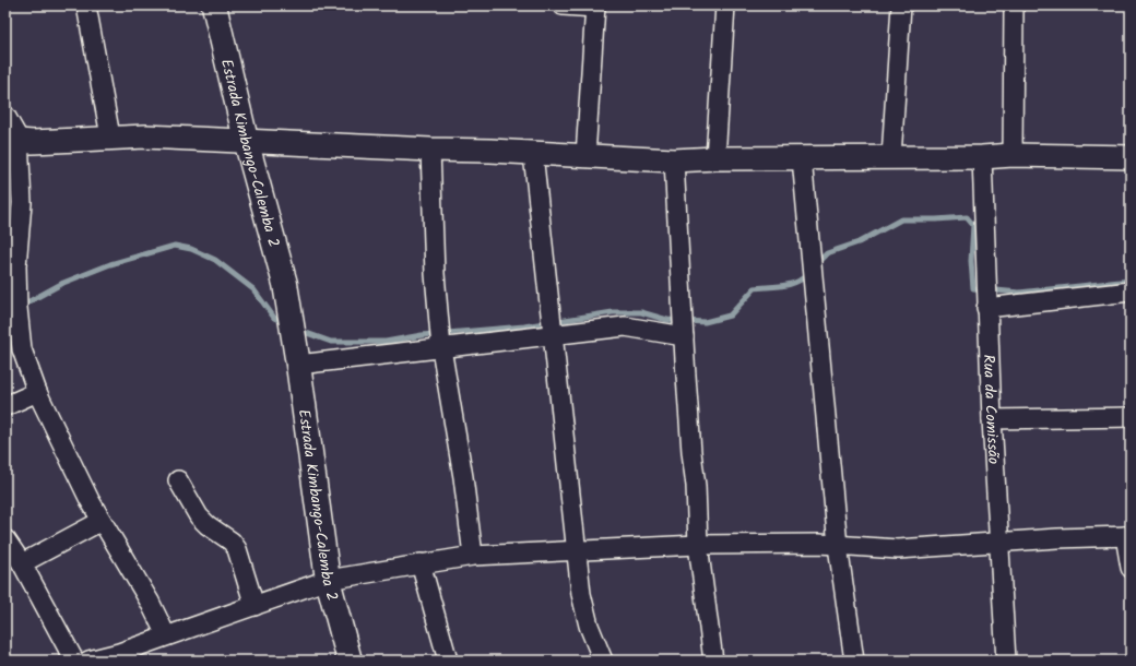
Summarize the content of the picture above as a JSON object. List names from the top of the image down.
{
  "streets": {
    "main road": ["Estrada Kimbango-Calemba 2"],
    "street": ["Rua da Comissão"]
  }
}
